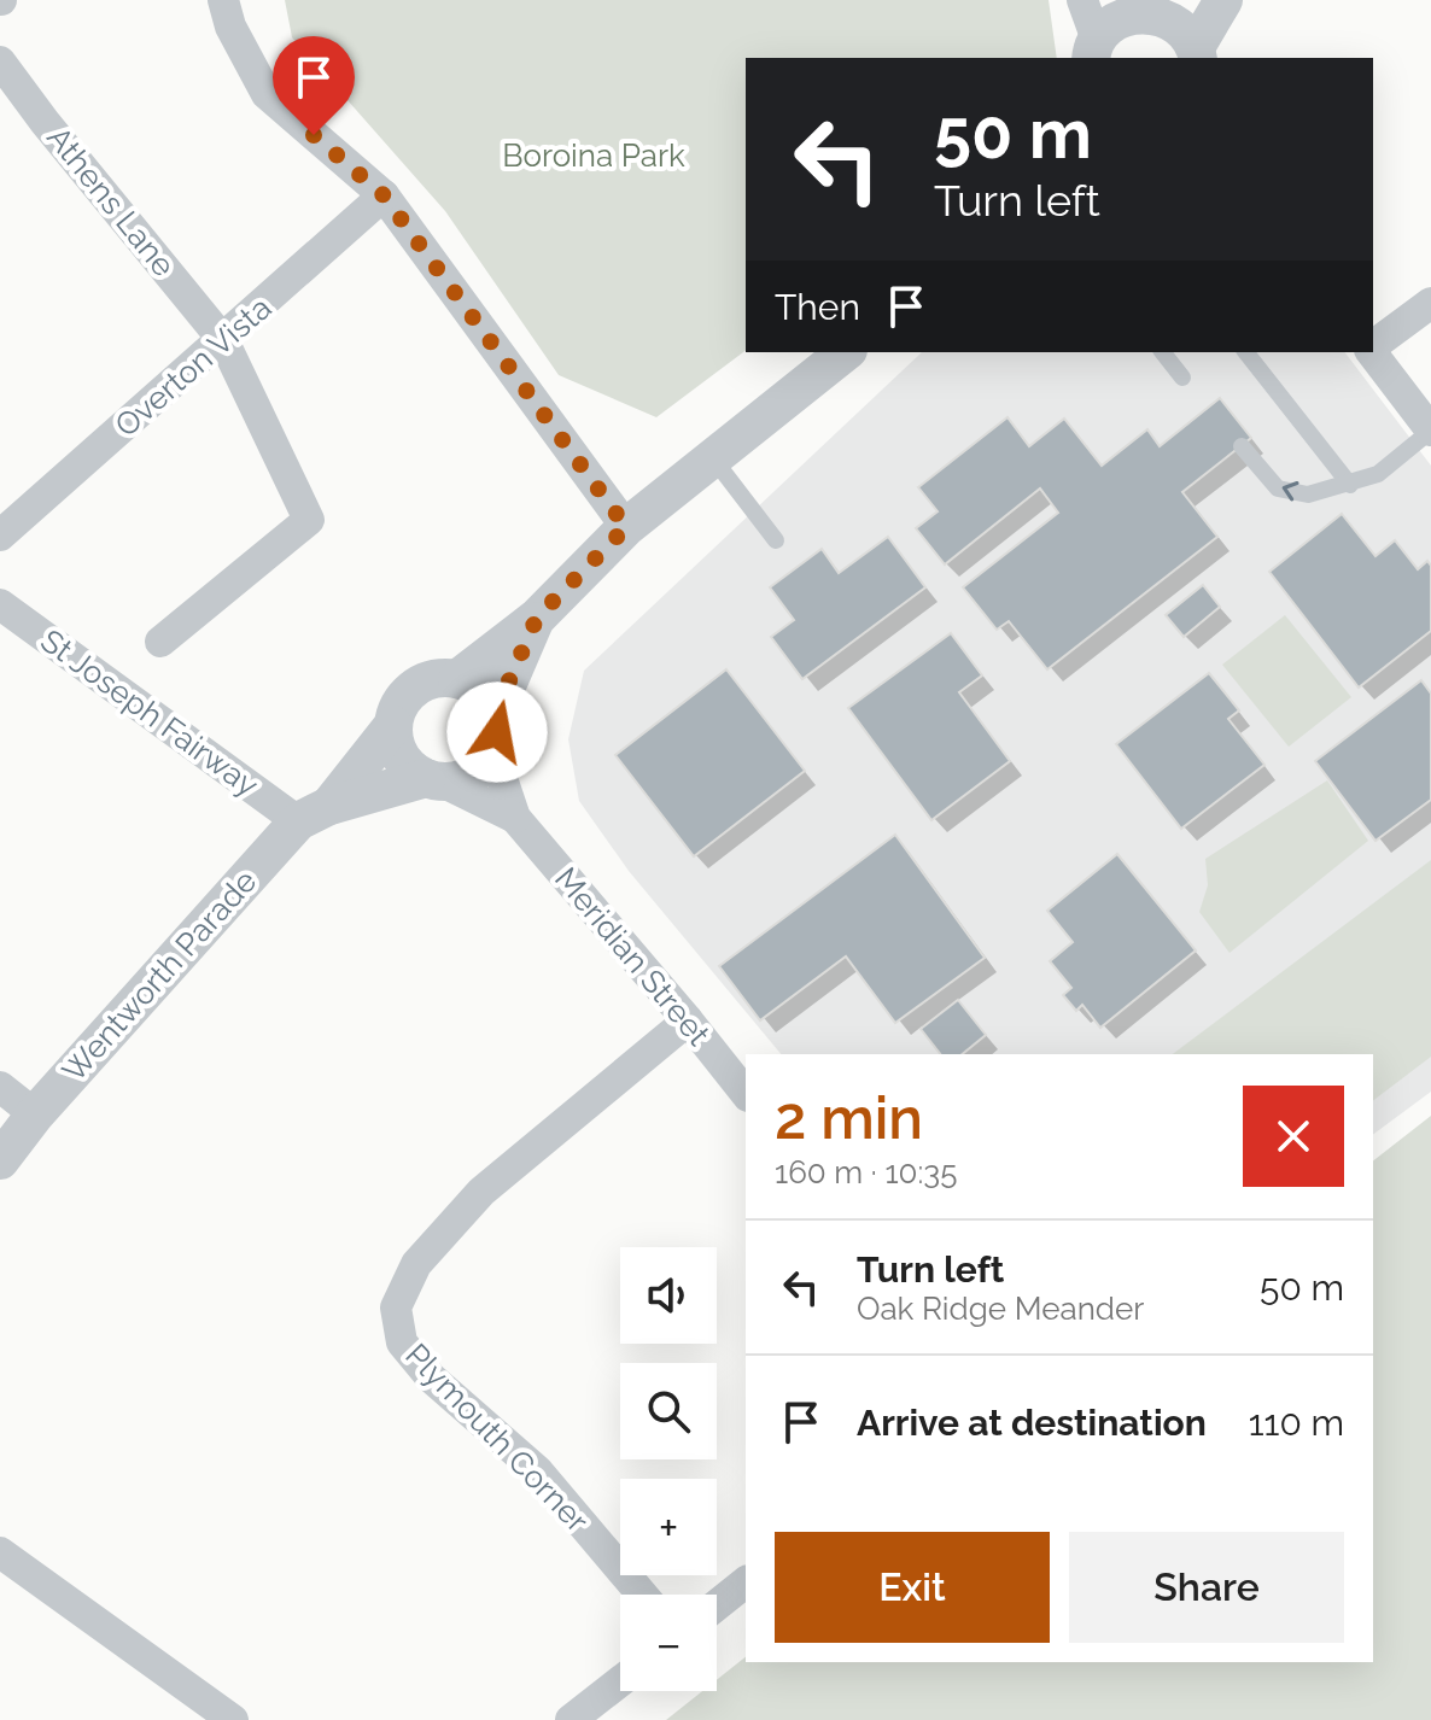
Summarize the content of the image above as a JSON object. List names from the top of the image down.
{
  "streets": {
    "street": [
      "Athens Lane",
      "Overton Vista",
      "St Joseph Fairway",
      "Meridian Street",
      "Wentworth Parade",
      "Plymouth Corner"
    ]
  },
  "crossings": [
    ["Athens Lane", "Overton Vista"],
    ["St Joseph Fairway", "Wentworth Parade"],
    ["Meridian Street", "Wentworth Parade"],
    ["Meridian Street", "Plymouth Corner"]
  ],
  "parks": ["Boroina Park"],
  "page": {
    "turn": ["50 m", "Turn left"],
    "then": "Then",
    "heading": ["2 min", "160 m · 10:35"],
    "list": [
      {
        "name": "Turn left",
        "note": "Oak Ridge Meander",
        "value": "50 m"
      },
      {
        "name": "Arrive at destination",
        "value": "110 m"
      }
    ],
    "map_buttons": ["+", "−"],
    "buttons": ["Exit", "Share"]
  }
}
